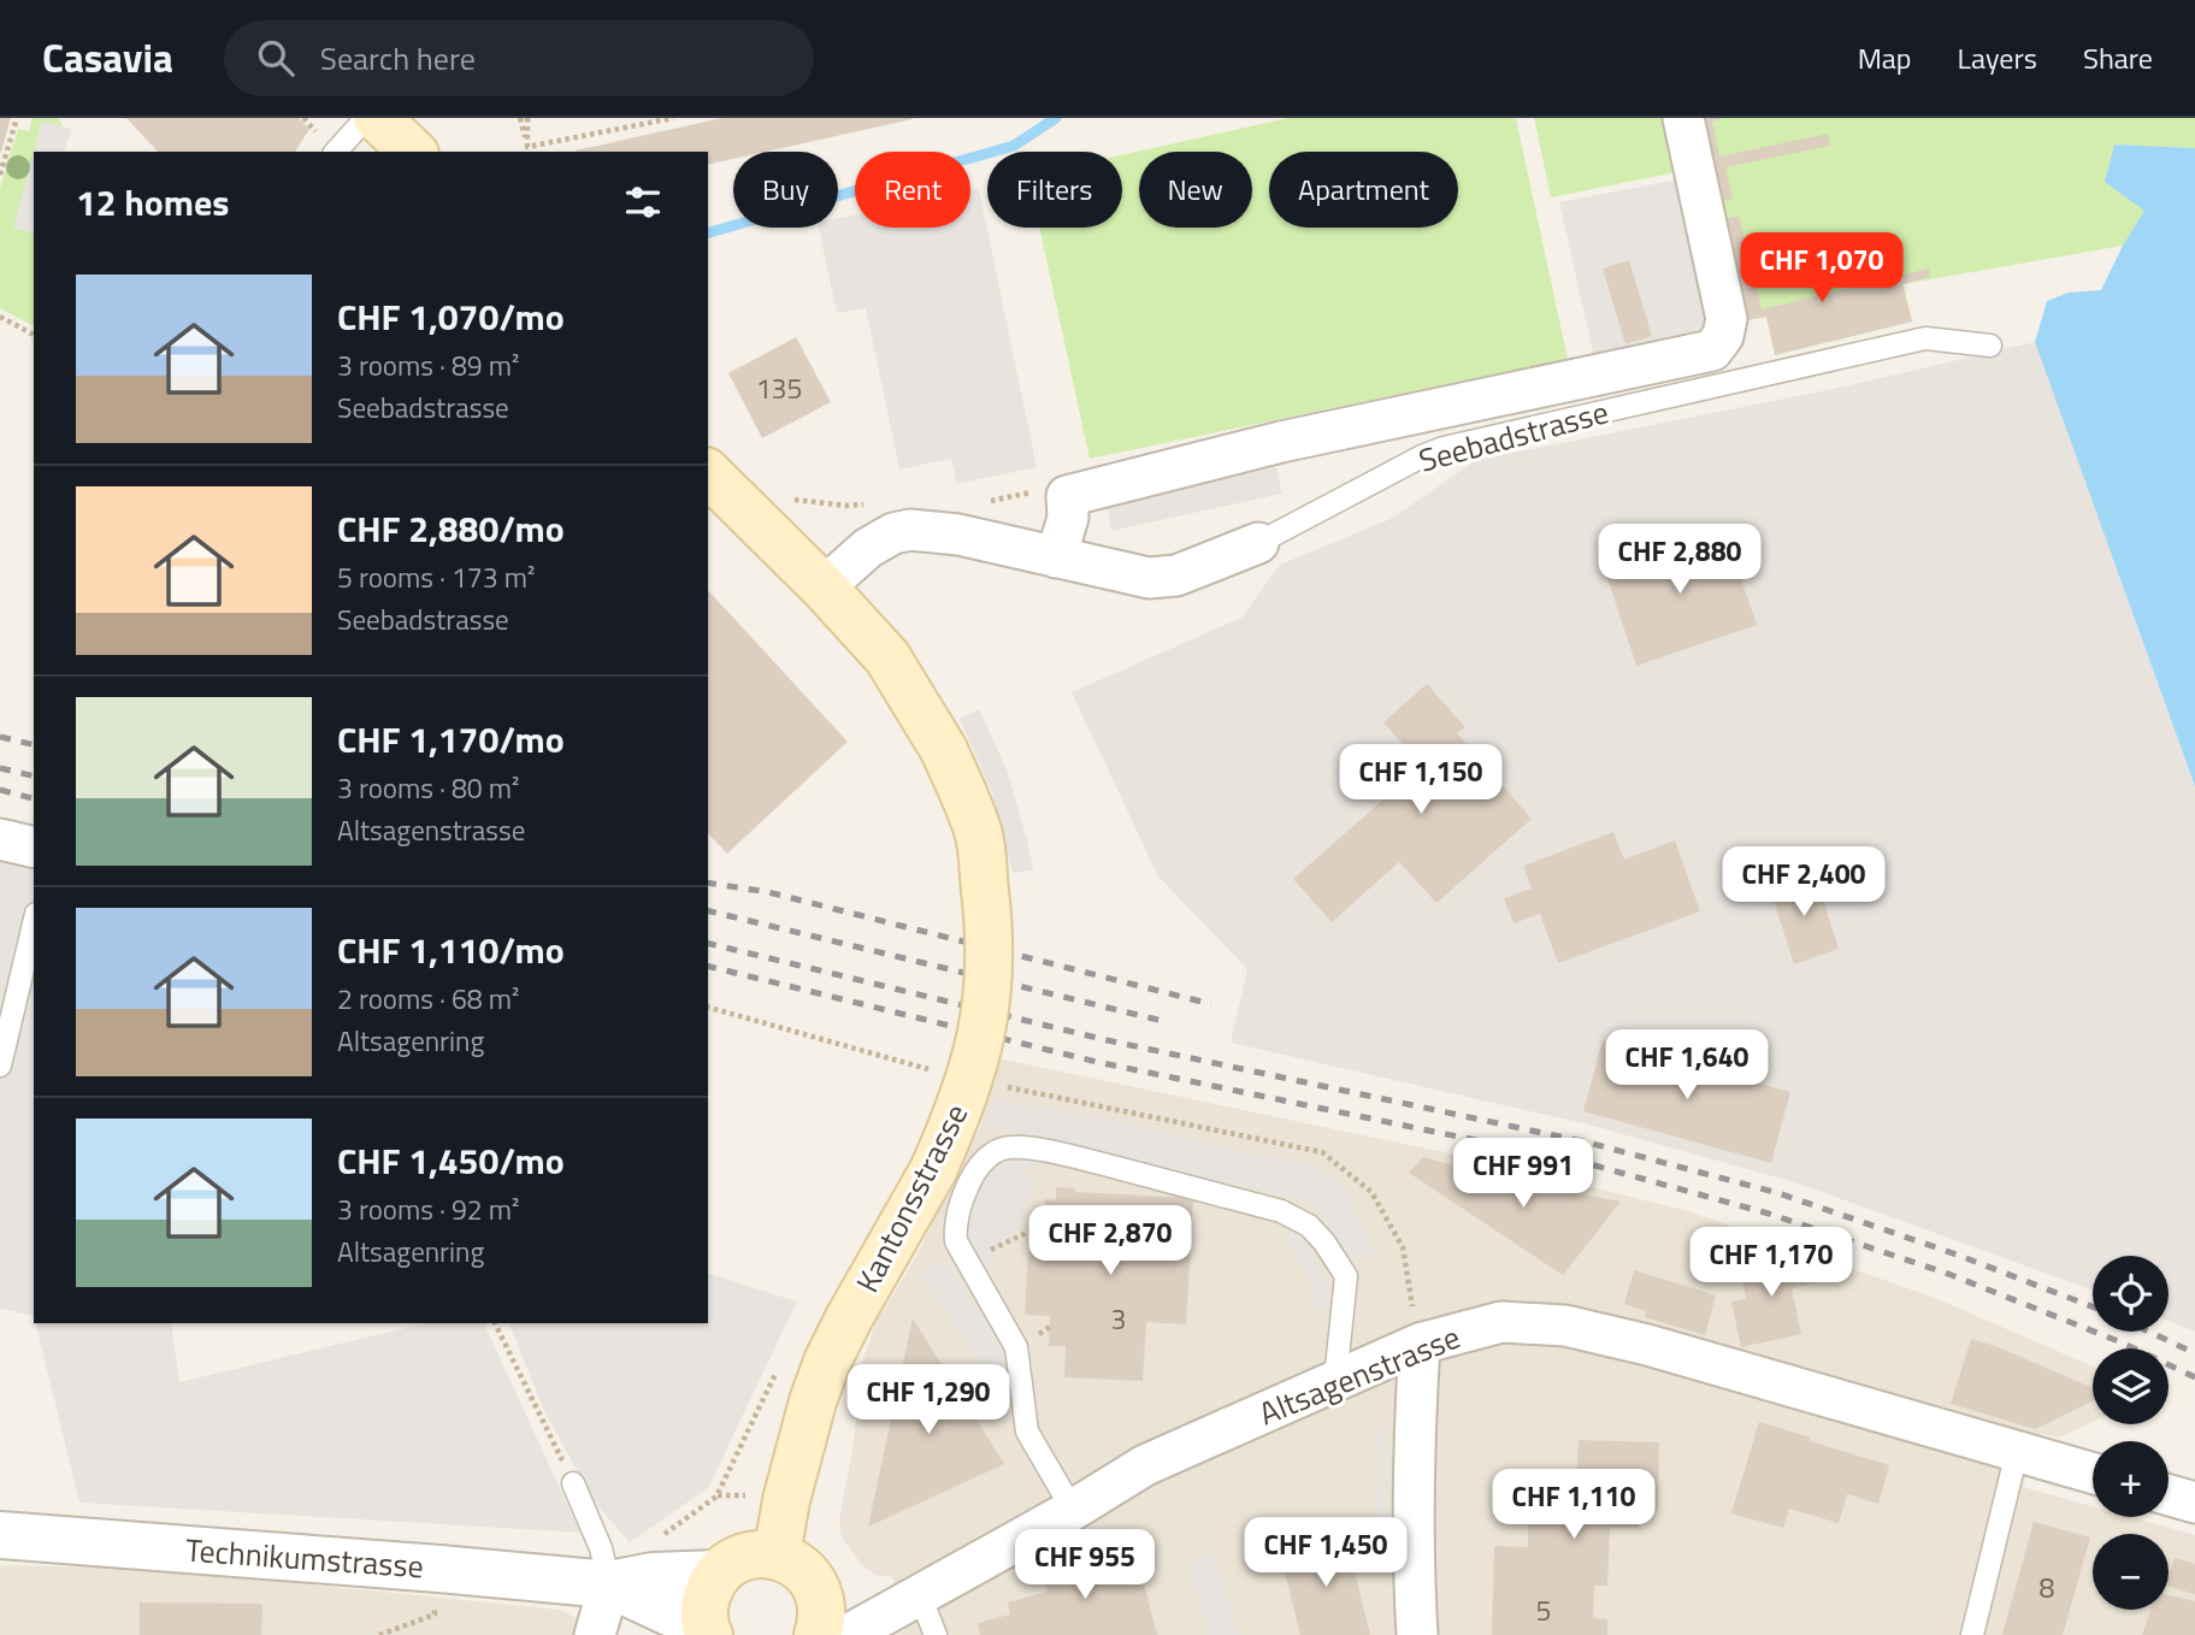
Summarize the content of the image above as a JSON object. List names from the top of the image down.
{
  "streets": {
    "main road": ["Kantonsstrasse"],
    "street": ["Seebadstrasse", "Altsagenstrasse", "Technikumstrasse"]
  },
  "crossings": [
    ["Seebadstrasse", "Kantonsstrasse"]
  ],
  "house_numbers": [
    "135",
    "3",
    "8",
    "5"
  ],
  "page": {
    "header": "Casavia",
    "search": "Search here",
    "nav": ["Map", "Layers", "Share"],
    "chip": [
      "Buy",
      "Rent",
      "Filters",
      "New",
      "Apartment"
    ],
    "heading": "12 homes",
    "price": [
      "CHF 1,070",
      "CHF 2,880",
      "CHF 1,150",
      "CHF 2,400",
      "CHF 1,640",
      "CHF 991",
      "CHF 2,870",
      "CHF 1,170",
      "CHF 1,290",
      "CHF 1,110",
      "CHF 1,450",
      "CHF 955"
    ],
    "list": [
      {
        "name": "CHF 1,070/mo",
        "note": "3 rooms · 89 m² · Seebadstrasse"
      },
      {
        "name": "CHF 2,880/mo",
        "note": "5 rooms · 173 m² · Seebadstrasse"
      },
      {
        "name": "CHF 1,170/mo",
        "note": "3 rooms · 80 m² · Altsagenstrasse"
      },
      {
        "name": "CHF 1,110/mo",
        "note": "2 rooms · 68 m² · Altsagenring"
      },
      {
        "name": "CHF 1,450/mo",
        "note": "3 rooms · 92 m² · Altsagenring"
      }
    ],
    "map_buttons": ["+", "−"]
  }
}
